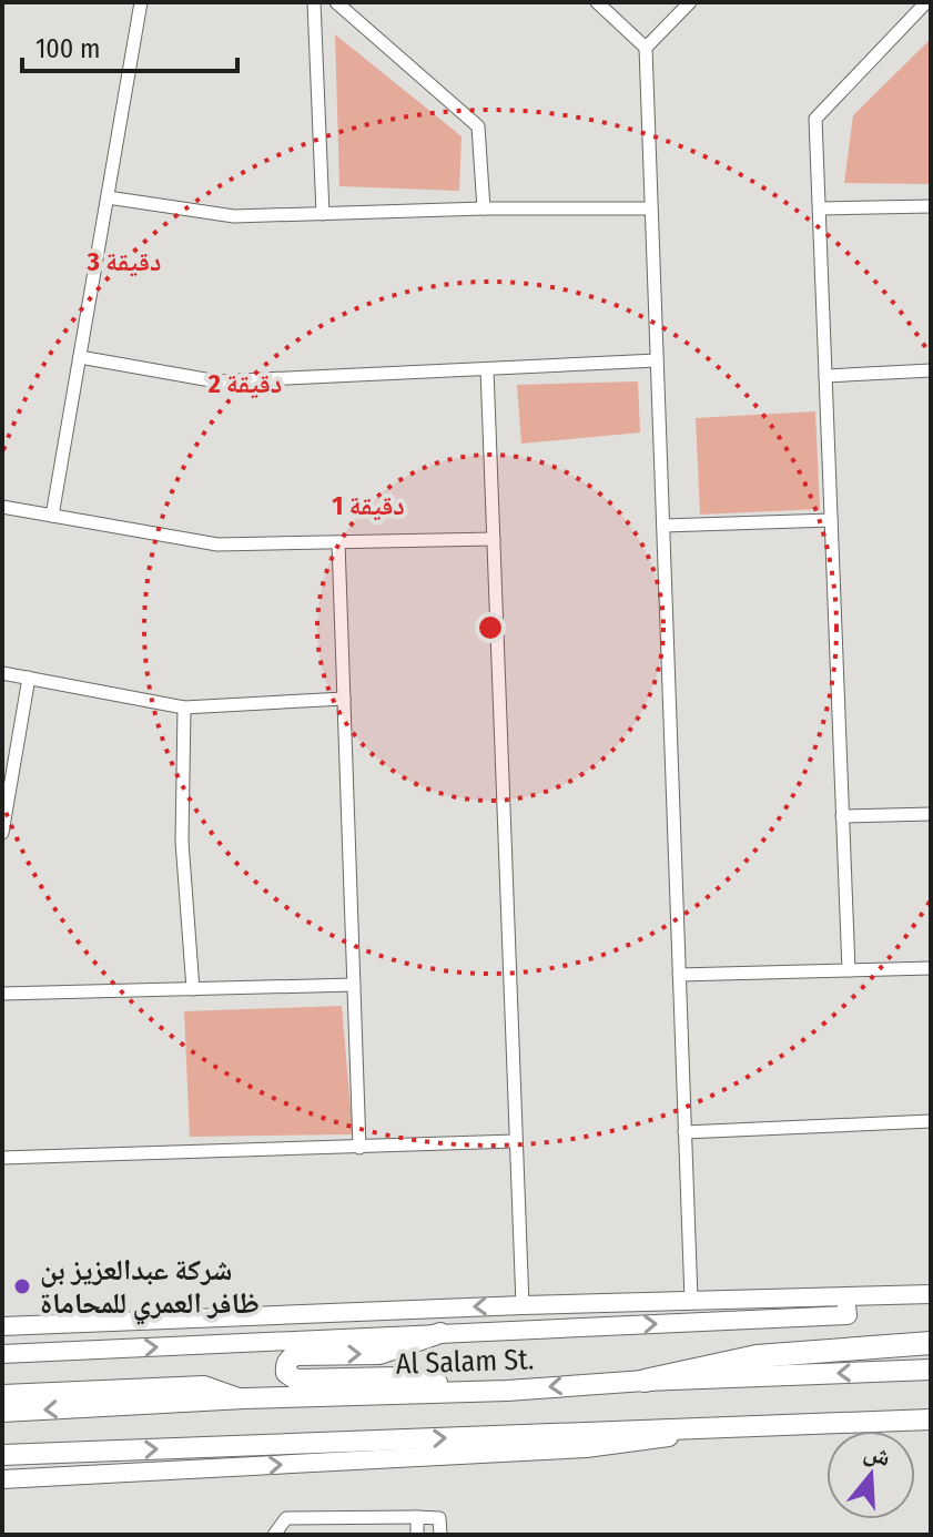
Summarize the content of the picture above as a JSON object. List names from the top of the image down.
{
  "streets": {
    "main road": ["Al Salam St."]
  },
  "places": ["شركة عبدالعزيز بن ظافر العمري للمحاماة"],
  "scale_bar": "100 m",
  "north": "top",
  "rings": ["3 دقيقة", "2 دقيقة", "1 دقيقة"]
}
